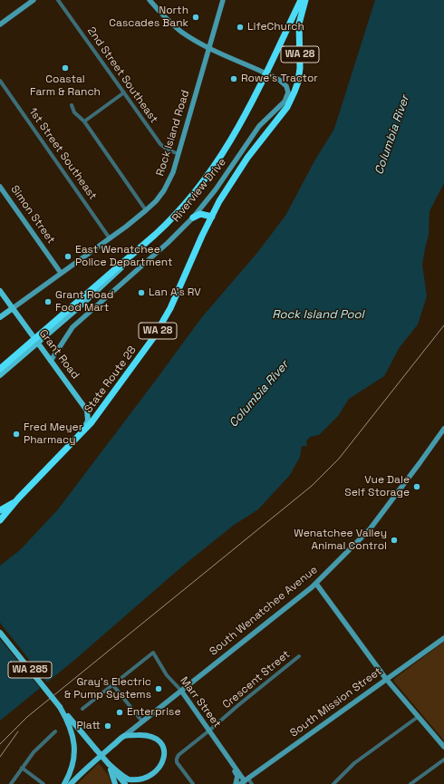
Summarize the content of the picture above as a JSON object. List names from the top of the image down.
{
  "streets": {
    "highway": ["WA 28", "State Route 28"],
    "main road": [
      "Rock Island Road",
      "Riverview Drive",
      "Simon Street",
      "Grant Road",
      "South Wenatchee Avenue",
      "WA 285",
      "Marr Street",
      "South Mission Street"
    ],
    "street": ["2nd Street Southeast", "1st Street Southeast", "Crescent Street"]
  },
  "crossings": [
    ["WA 28", "State Route 28"],
    ["2nd Street Southeast", "Rock Island Road"],
    ["Rock Island Road", "1st Street Southeast"],
    ["Rock Island Road", "Simon Street"],
    ["Rock Island Road", "Grant Road"],
    ["Riverview Drive", "Grant Road"],
    ["Grant Road", "State Route 28"],
    ["South Wenatchee Avenue", "Marr Street"],
    ["Crescent Street", "Marr Street"],
    ["Marr Street", "South Mission Street"]
  ],
  "water": ["Columbia River", "Rock Island Pool"],
  "places": [
    "North Cascades Bank",
    "LifeChurch",
    "Coastal Farm & Ranch",
    "Rowe's Tractor",
    "East Wenatchee Police Department",
    "Lan A's RV",
    "Grant Road Food Mart",
    "Fred Meyer Pharmacy",
    "Vue Dale Self Storage",
    "Wenatchee Valley Animal Control",
    "Gray's Electric & Pump Systems",
    "Enterprise",
    "Platt"
  ]
}
